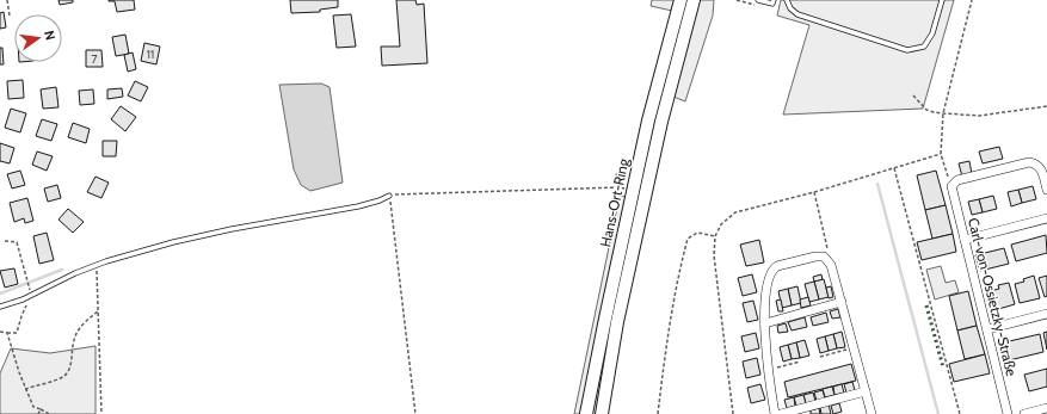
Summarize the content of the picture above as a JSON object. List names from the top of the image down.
{
  "streets": {
    "main road": ["Hans-Ort-Ring"],
    "street": ["Carl-von-Ossietzky-Straße"]
  },
  "house_numbers": ["11", "7"],
  "north": "right"
}
